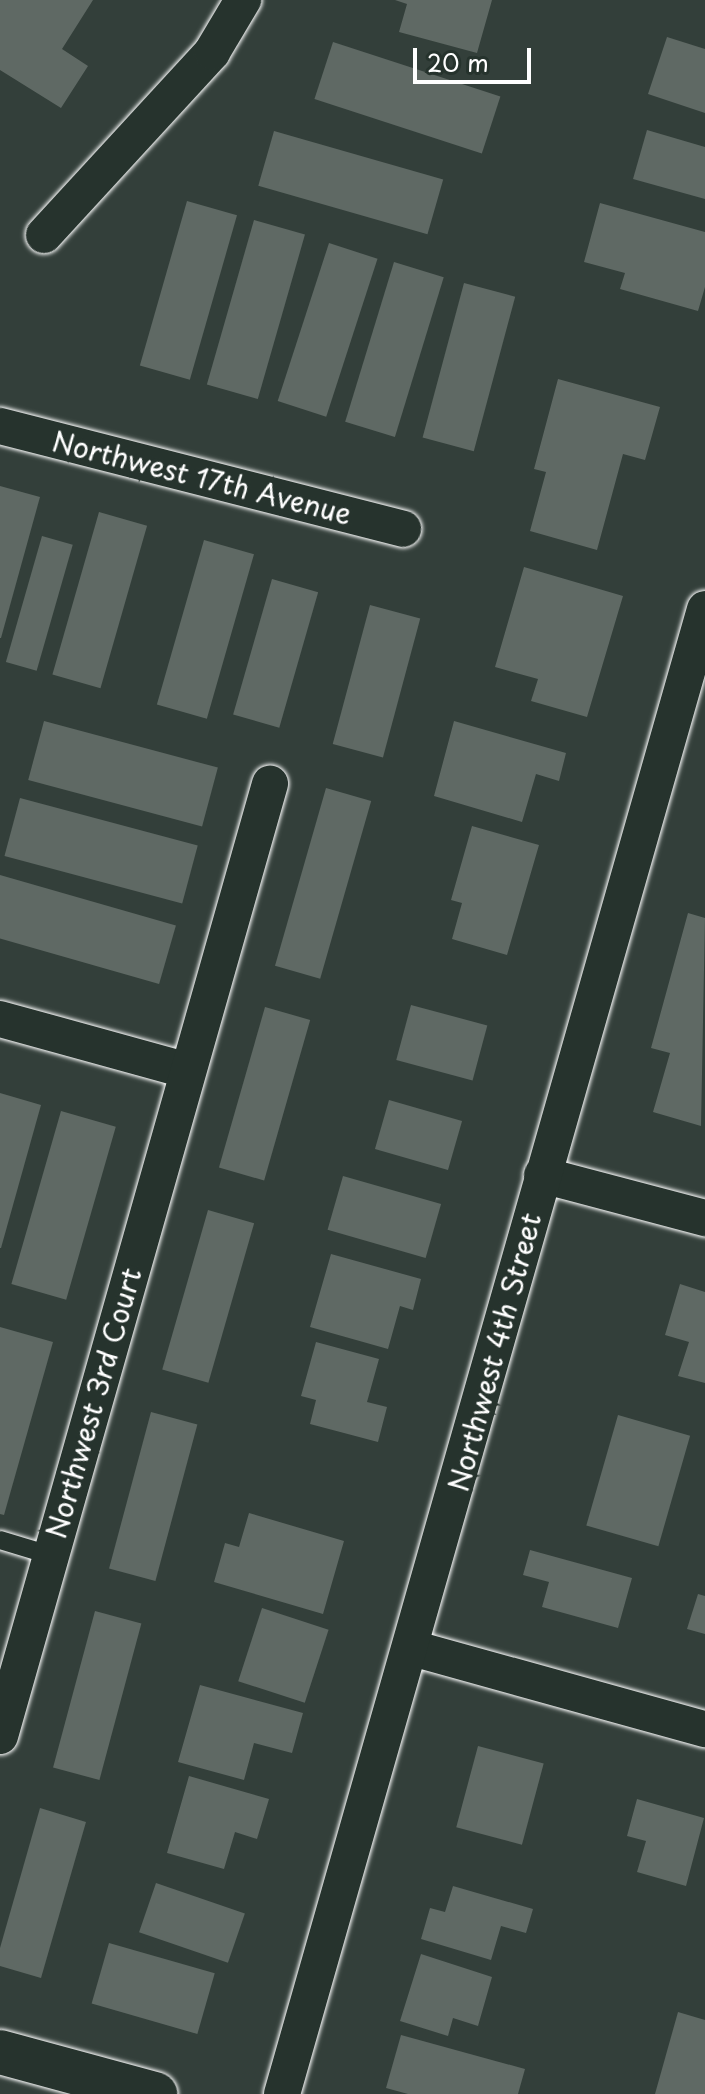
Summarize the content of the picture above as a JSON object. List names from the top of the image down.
{
  "streets": {
    "street": ["Northwest 17th Avenue", "Northwest 4th Street", "Northwest 3rd Court"]
  },
  "scale_bar": "20 m"
}
